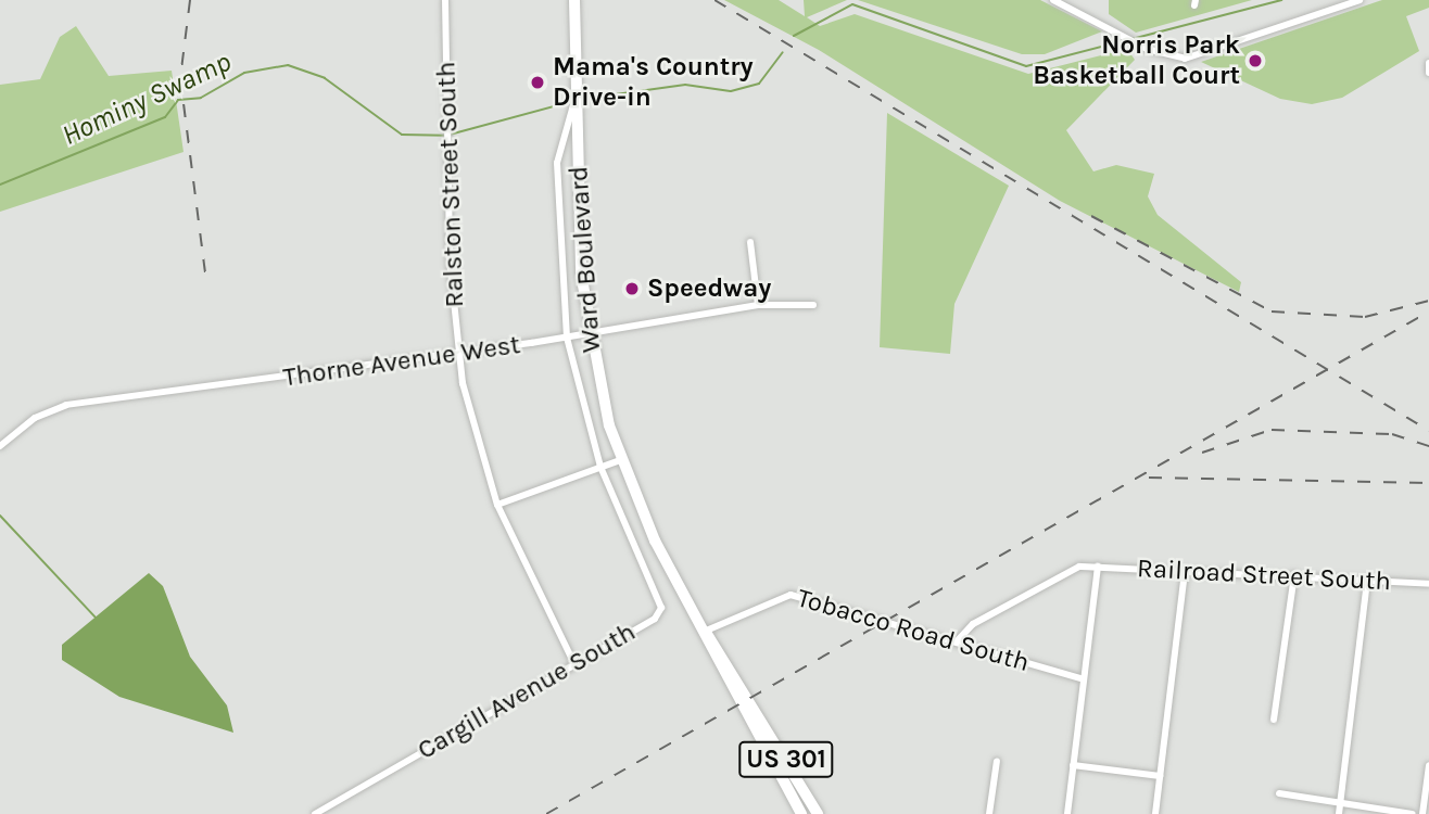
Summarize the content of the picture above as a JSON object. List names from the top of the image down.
{
  "streets": {
    "highway": ["Ward Boulevard", "US 301"],
    "street": [
      "Ralston Street South",
      "Thorne Avenue West",
      "Railroad Street South",
      "Tobacco Road South",
      "Cargill Avenue South"
    ]
  },
  "crossings": [
    ["Ralston Street South", "Thorne Avenue West"],
    ["Ralston Street South", "Cargill Avenue South"],
    ["Ward Boulevard", "Thorne Avenue West"],
    ["Ward Boulevard", "Tobacco Road South"],
    ["Railroad Street South", "Tobacco Road South"]
  ],
  "water": ["Hominy Swamp"],
  "places": ["Norris Park Basketball Court", "Mama's Country Drive-in", "Speedway"]
}
